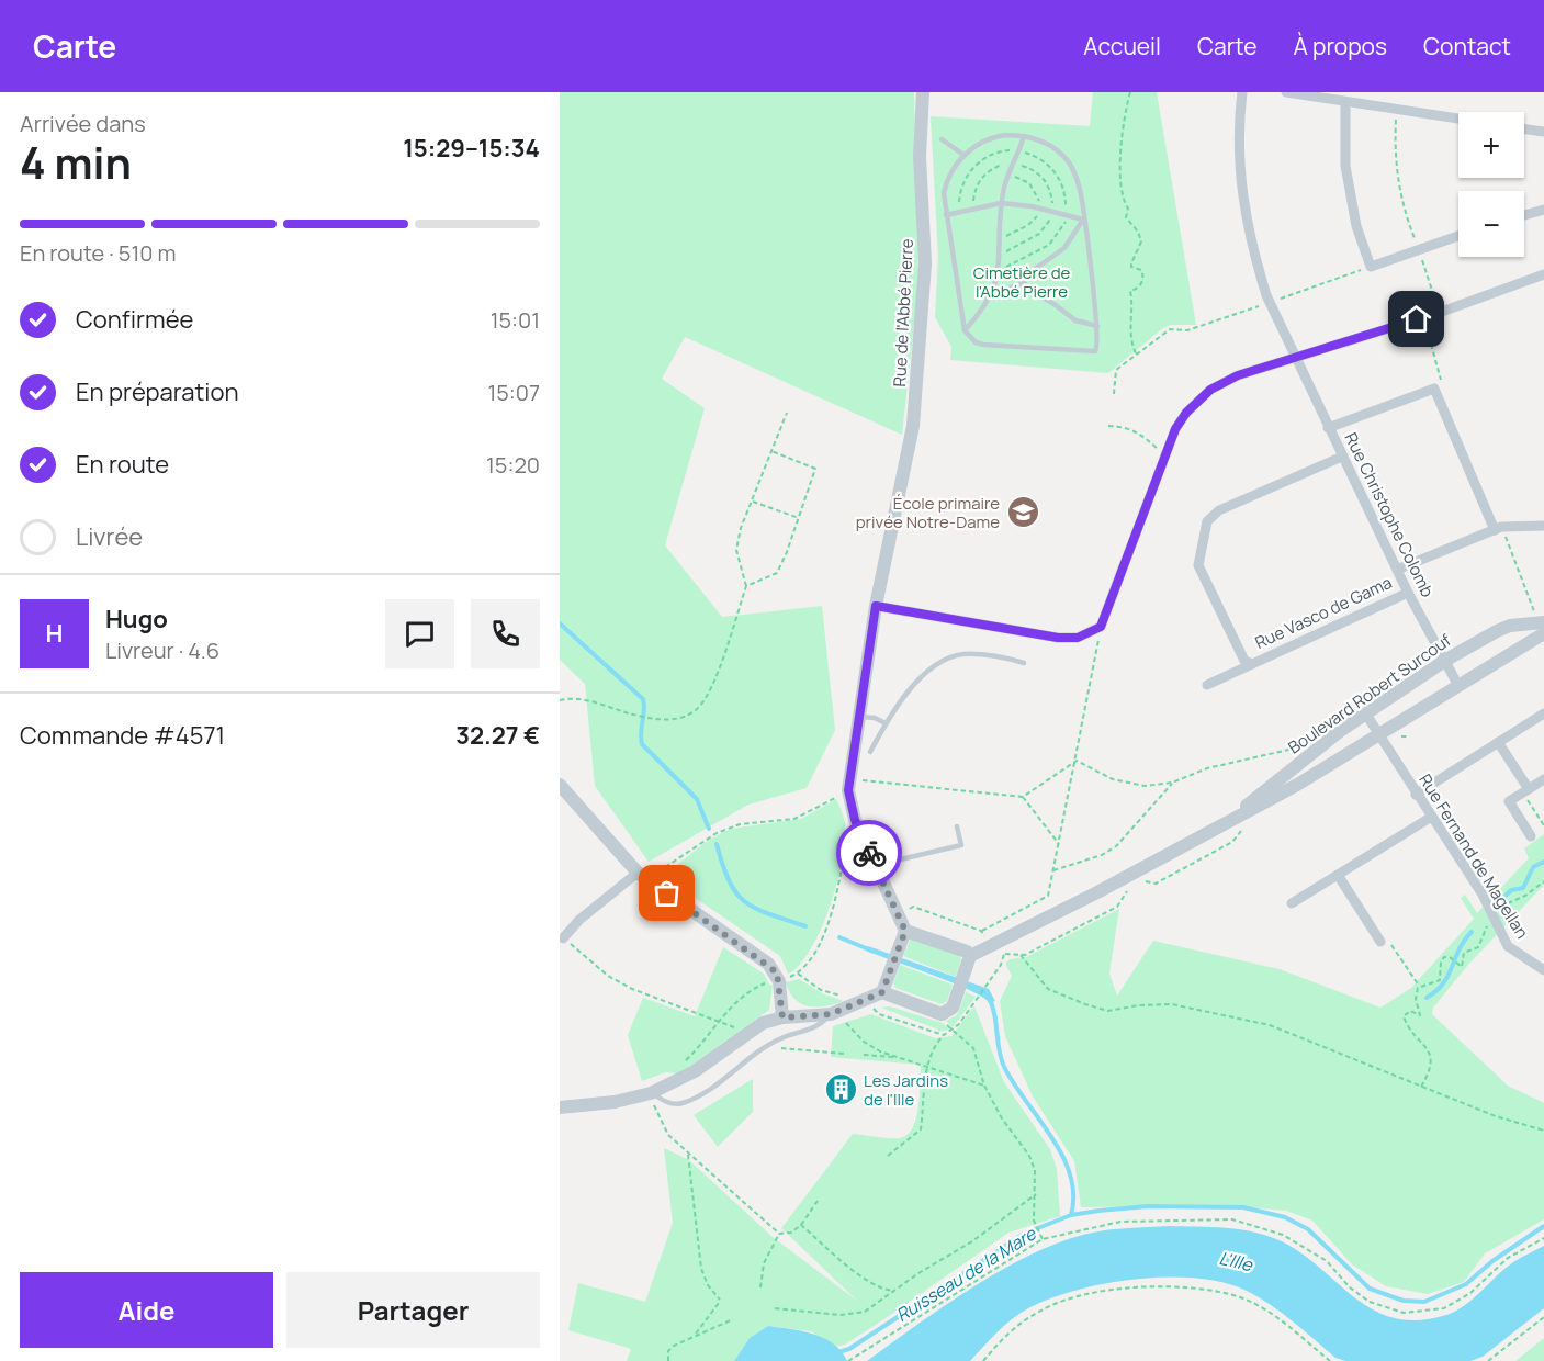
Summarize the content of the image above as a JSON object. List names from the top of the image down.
{
  "streets": {
    "street": [
      "Rue de l'Abbé Pierre",
      "Rue Christophe Colomb",
      "Rue Vasco de Gama",
      "Boulevard Robert Surcouf",
      "Rue Fernand de Magellan"
    ]
  },
  "crossings": [
    ["Rue Christophe Colomb", "Rue Vasco de Gama"],
    ["Rue Christophe Colomb", "Boulevard Robert Surcouf"],
    ["Boulevard Robert Surcouf", "Rue Fernand de Magellan"]
  ],
  "water": ["L'Ille", "Ruisseau de la Mare"],
  "parks": ["Cimetière de l'Abbé Pierre"],
  "places": {
    "school or university": ["École primaire privée Notre-Dame"],
    "building": ["Les Jardins de l'Ille"]
  },
  "page": {
    "header": "Carte",
    "nav": [
      "Accueil",
      "Carte",
      "À propos",
      "Contact"
    ],
    "heading": ["4 min", "Arrivée dans", "15:29–15:34"],
    "panel": [
      "Hugo",
      "Livreur · 4.6",
      "Commande #4571",
      "32.27 €"
    ],
    "map_buttons": ["+", "−"],
    "bar": "En route · 510 m",
    "list": [
      ["Confirmée", "15:01"],
      ["En préparation", "15:07"],
      ["En route", "15:20"],
      "Livrée"
    ],
    "round": "H",
    "buttons": ["Aide", "Partager"]
  }
}
